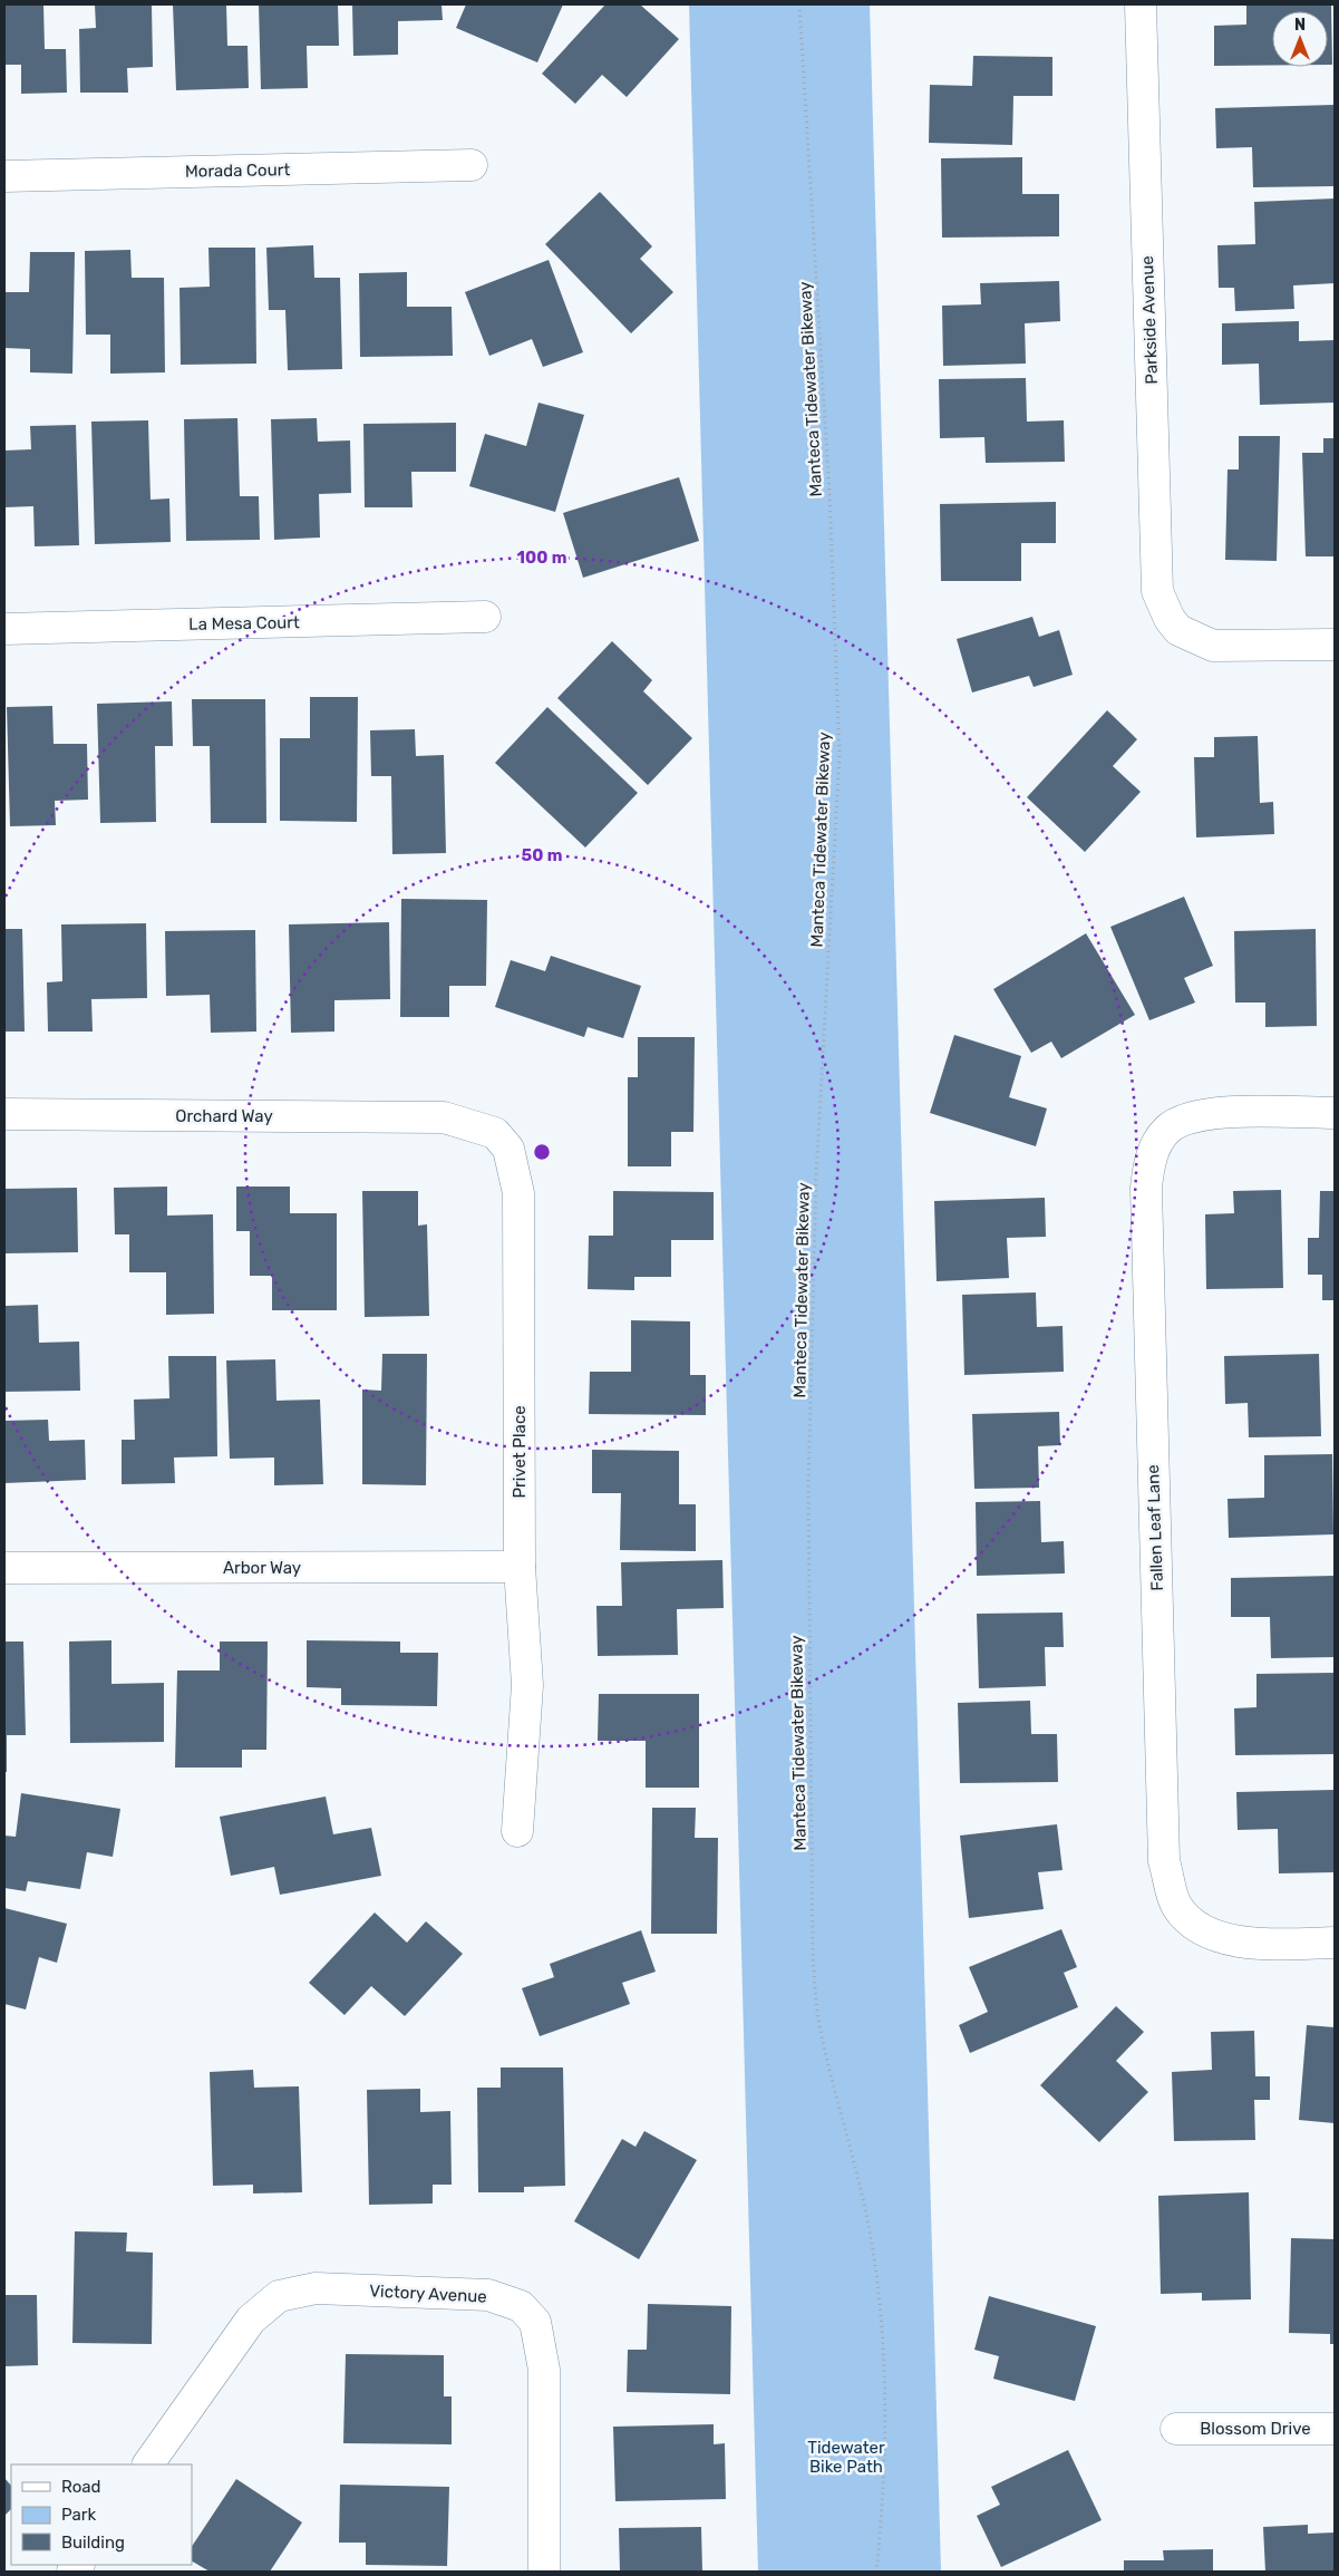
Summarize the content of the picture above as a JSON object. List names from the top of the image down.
{
  "streets": {
    "street": [
      "Morada Court",
      "Parkside Avenue",
      "La Mesa Court",
      "Orchard Way",
      "Privet Place",
      "Fallen Leaf Lane",
      "Arbor Way",
      "Victory Avenue",
      "Blossom Drive"
    ],
    "path": ["Manteca Tidewater Bikeway"]
  },
  "crossings": [
    ["Orchard Way", "Privet Place"],
    ["Privet Place", "Arbor Way"]
  ],
  "parks": ["Tidewater Bike Path"],
  "legend": ["Road", "Park", "Building"],
  "north": "top",
  "rings": ["100 m", "50 m"]
}
